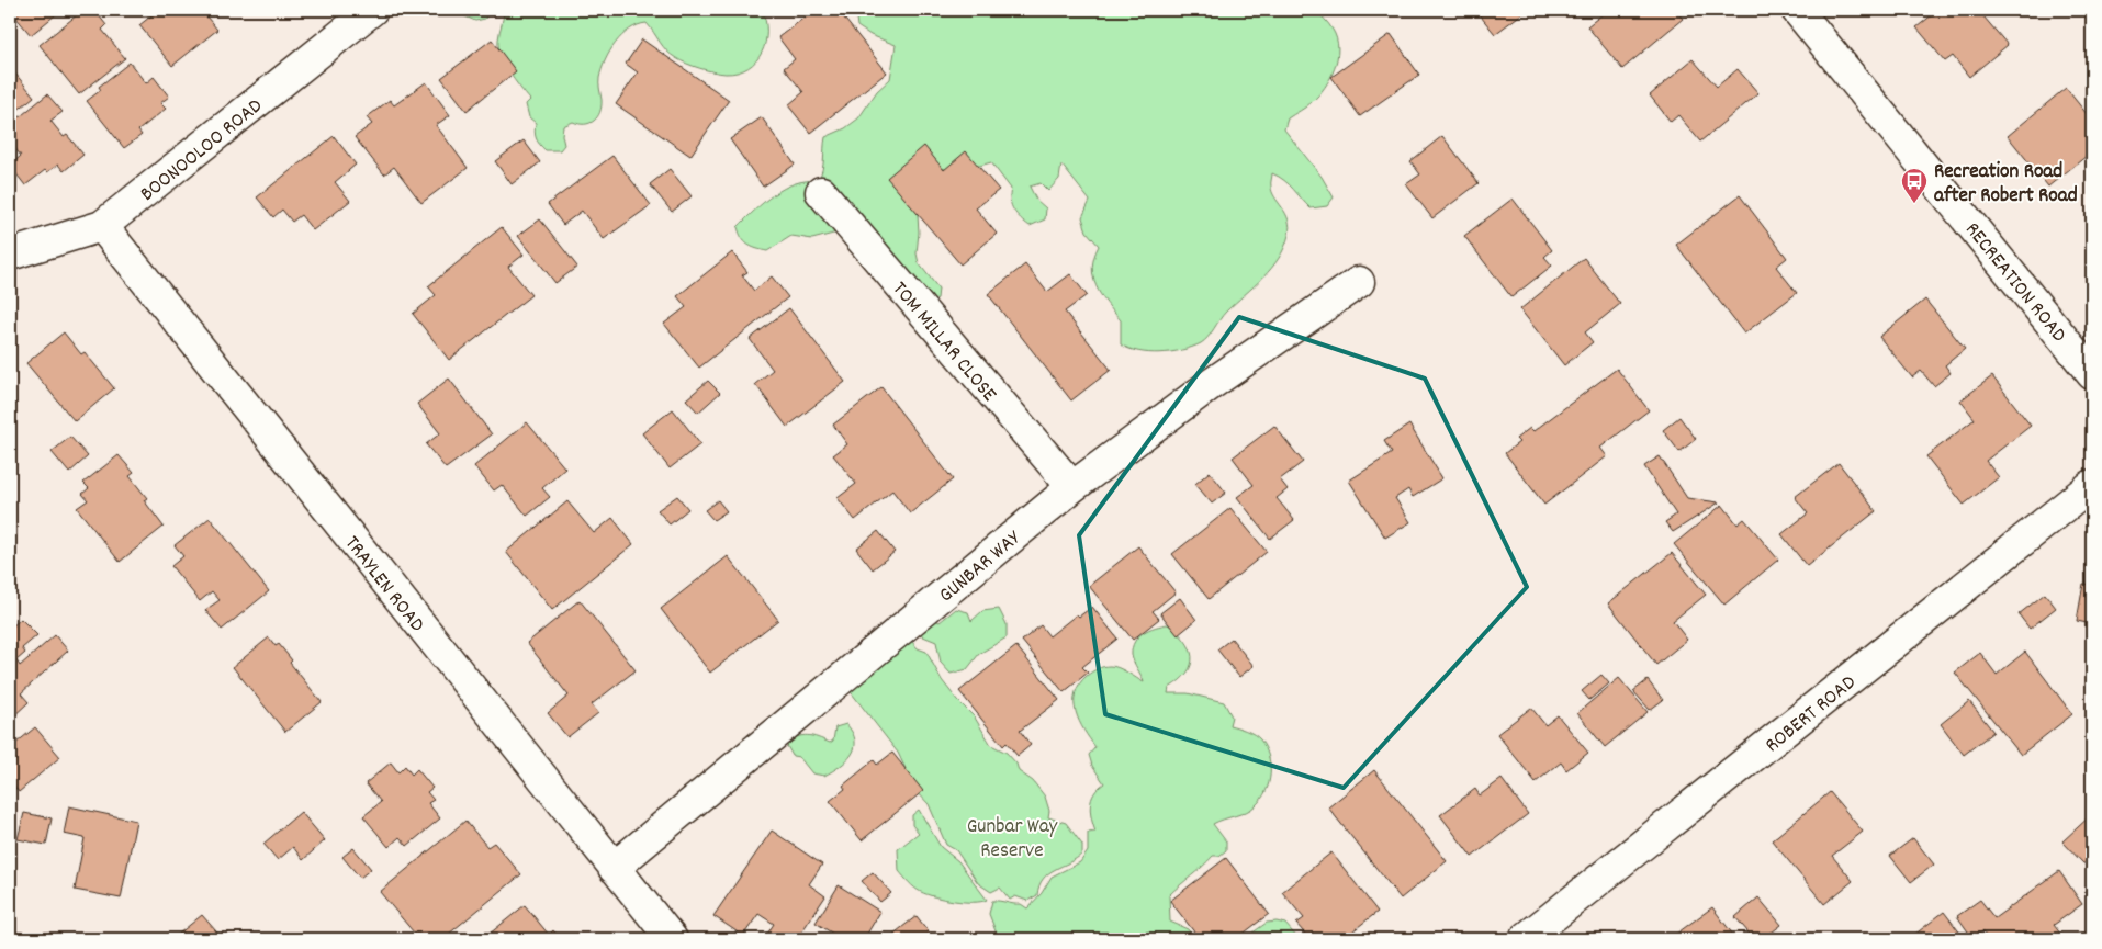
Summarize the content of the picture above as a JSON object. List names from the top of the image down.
{
  "streets": {
    "street": [
      "BOONOOLOO ROAD",
      "RECREATION ROAD",
      "TOM MILLAR CLOSE",
      "GUNBAR WAY",
      "TRAYLEN ROAD",
      "ROBERT ROAD"
    ]
  },
  "crossings": [
    ["BOONOOLOO ROAD", "TRAYLEN ROAD"],
    ["TOM MILLAR CLOSE", "GUNBAR WAY"],
    ["GUNBAR WAY", "TRAYLEN ROAD"]
  ],
  "parks": ["Gunbar Way Reserve"],
  "places": {
    "bus stop": ["Recreation Road after Robert Road"]
  }
}
